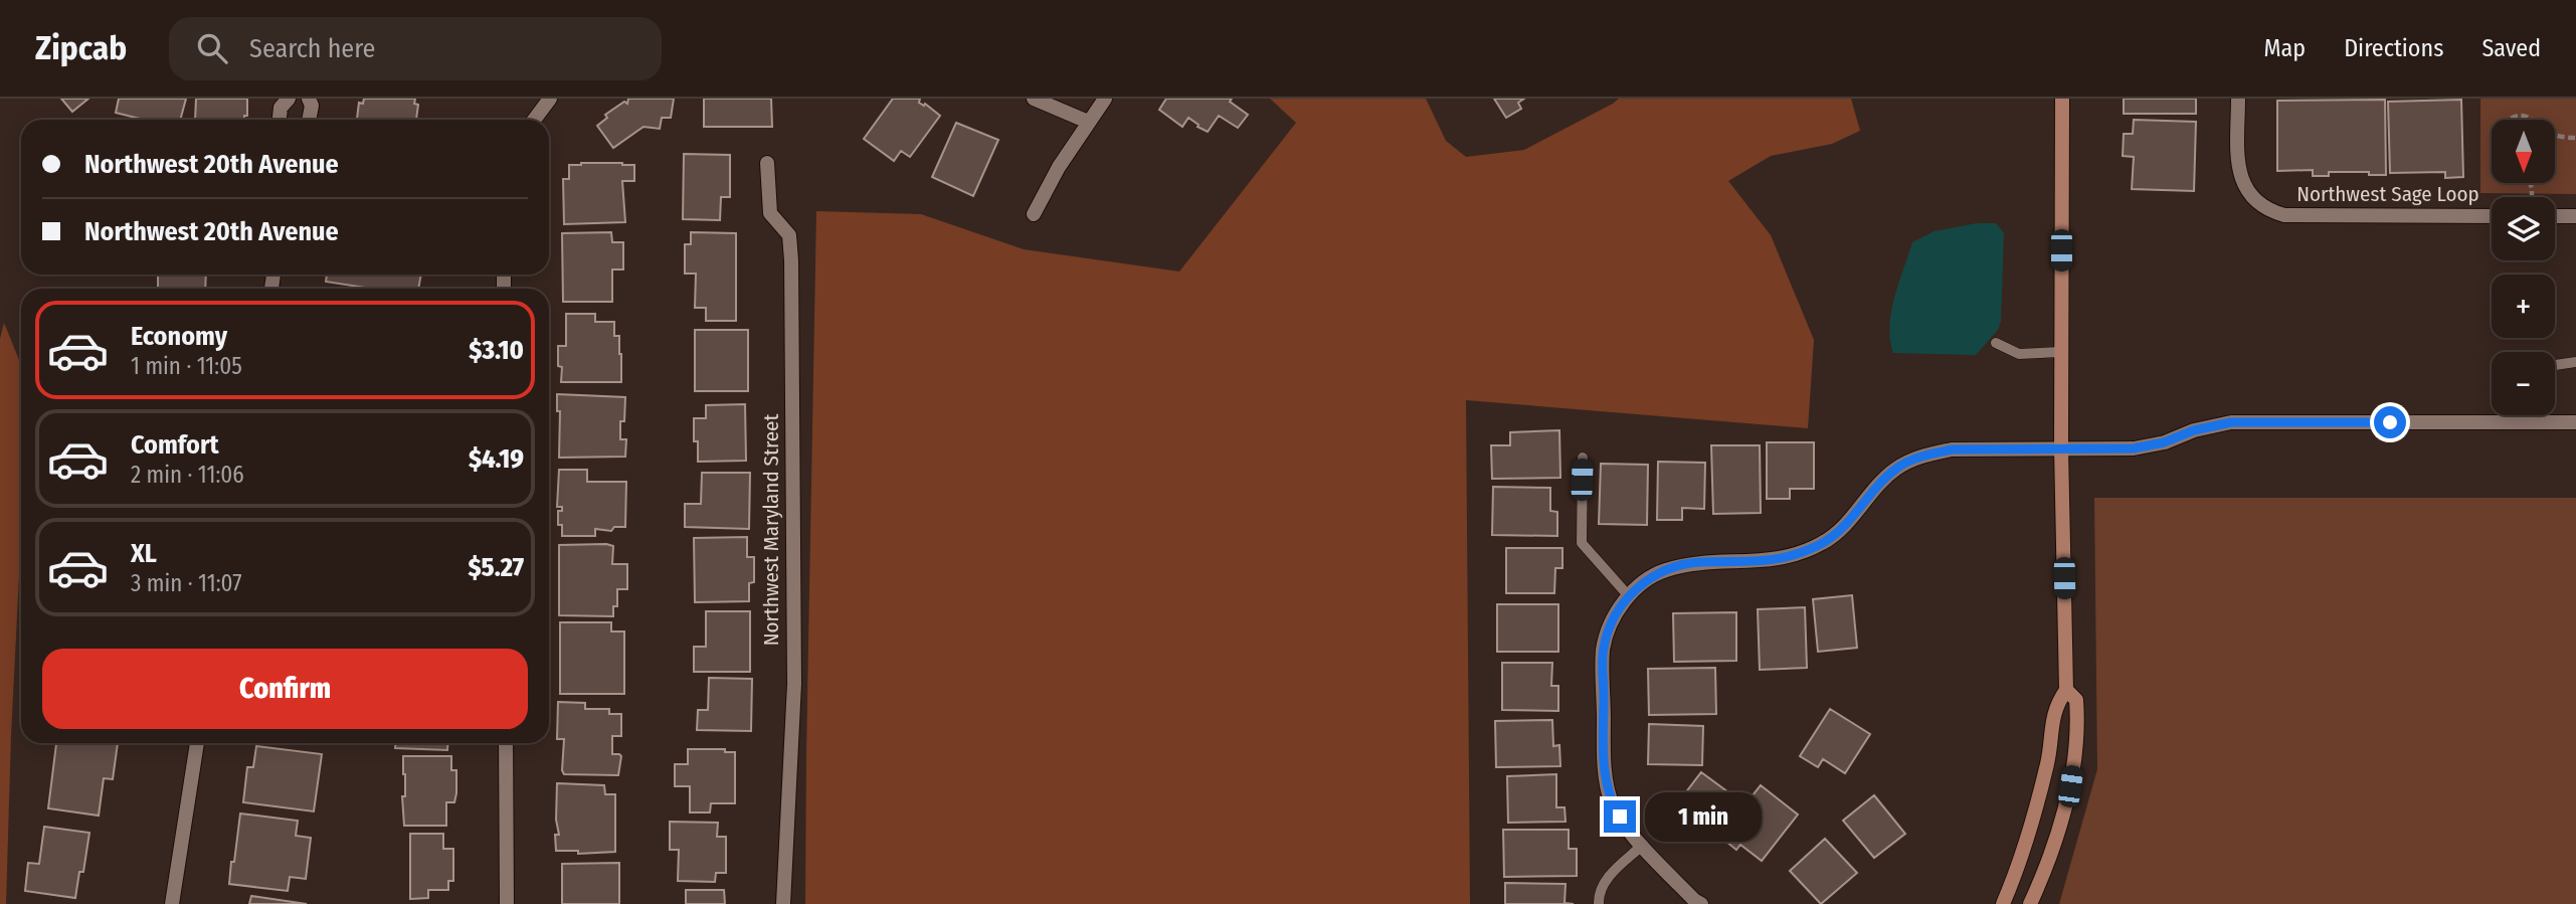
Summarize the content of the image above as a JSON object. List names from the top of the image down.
{
  "streets": {
    "street": ["Northwest Sage Loop", "Northwest Maryland Street"]
  },
  "north": "bottom",
  "page": {
    "header": "Zipcab",
    "search": "Search here",
    "nav": ["Map", "Directions", "Saved"],
    "map_buttons": ["+", "−"],
    "banner": ["Northwest 20th Avenue", "Northwest 20th Avenue"],
    "list": [
      {
        "name": "Economy",
        "note": "1 min · 11:05",
        "value": "$3.10"
      },
      {
        "name": "Comfort",
        "note": "2 min · 11:06",
        "value": "$4.19"
      },
      {
        "name": "XL",
        "note": "3 min · 11:07",
        "value": "$5.27"
      }
    ],
    "buttons": "Confirm",
    "bubble": "1 min"
  }
}
